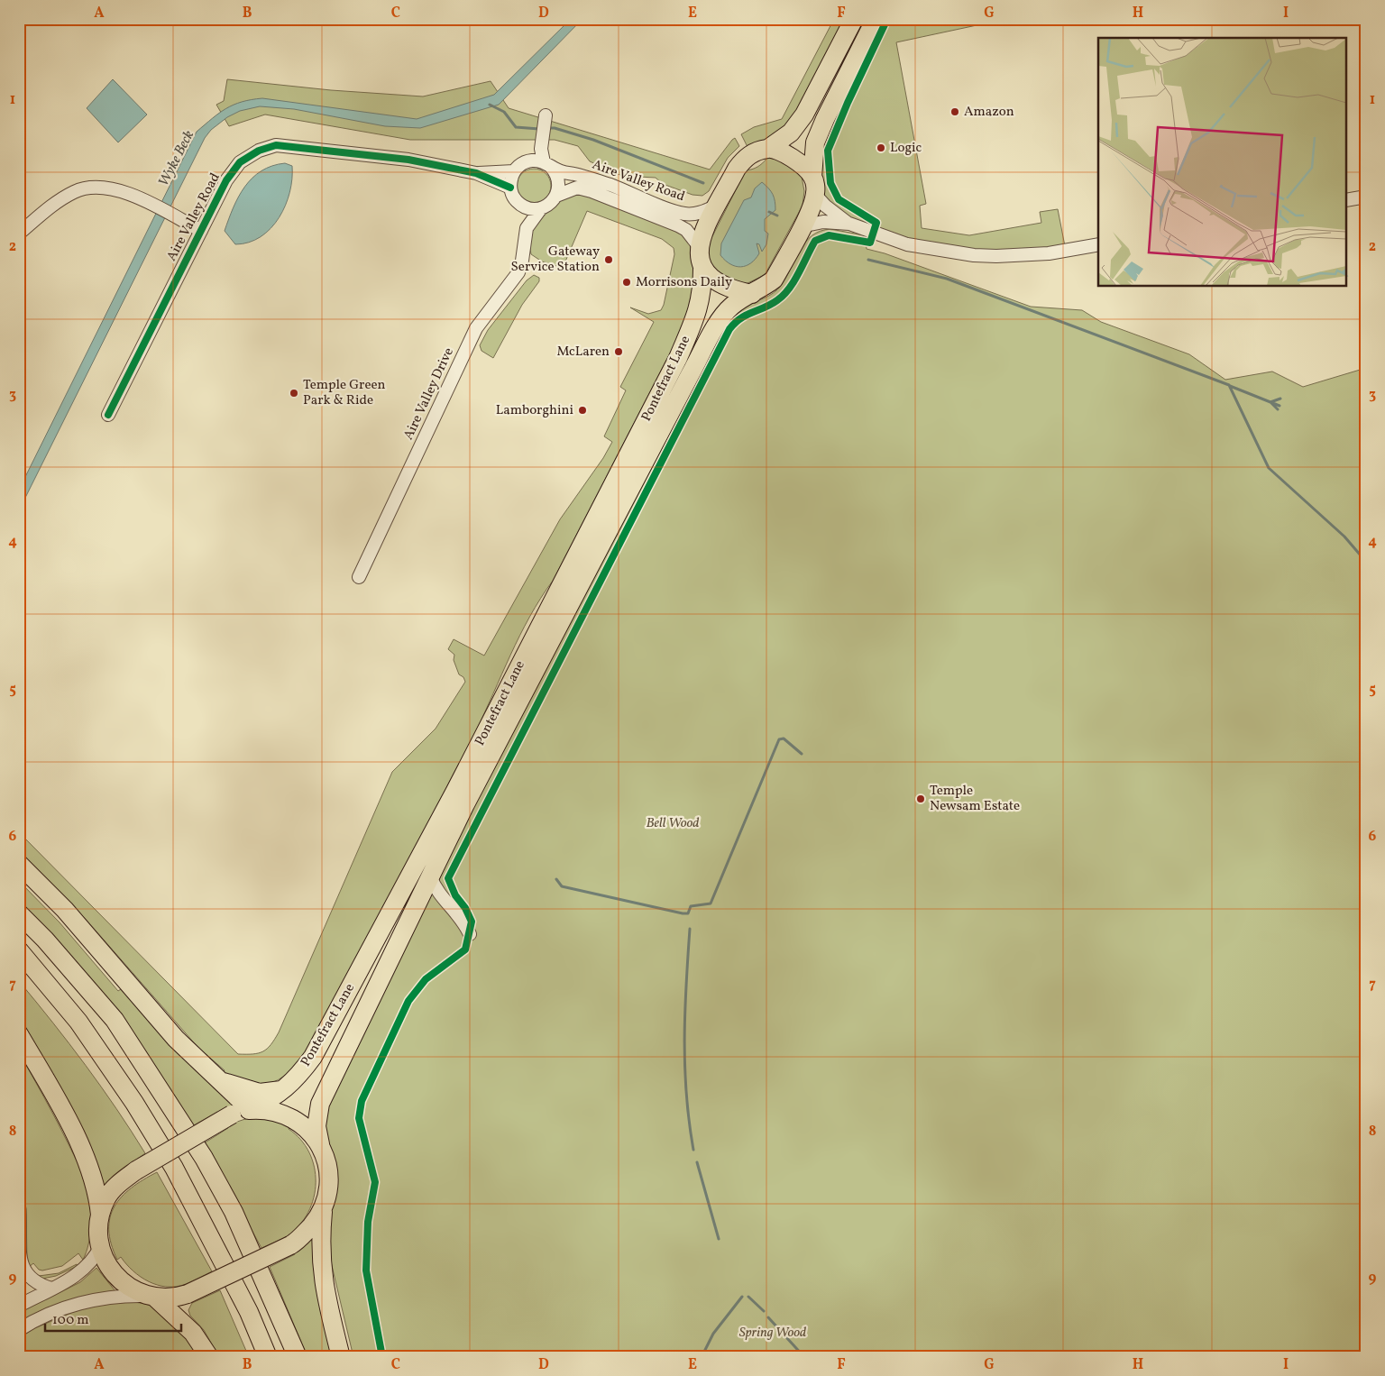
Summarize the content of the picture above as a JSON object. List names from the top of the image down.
{
  "streets": {
    "highway": ["Pontefract Lane"],
    "street": ["Aire Valley Road", "Aire Valley Drive"]
  },
  "crossings": [
    ["Aire Valley Road", "Pontefract Lane"],
    ["Aire Valley Road", "Aire Valley Drive"]
  ],
  "water": ["Wyke Beck"],
  "parks": ["Bell Wood", "Spring Wood"],
  "places": [
    "Amazon",
    "Logic",
    "Gateway Service Station",
    "Morrisons Daily",
    "McLaren",
    "Temple Green Park & Ride",
    "Lamborghini",
    "Temple Newsam Estate"
  ],
  "scale_bar": "100 m",
  "grid": {
    "columns": [
      "A",
      "B",
      "C",
      "D",
      "E",
      "F",
      "G",
      "H",
      "I"
    ],
    "rows": [
      "1",
      "2",
      "3",
      "4",
      "5",
      "6",
      "7",
      "8",
      "9"
    ]
  }
}
